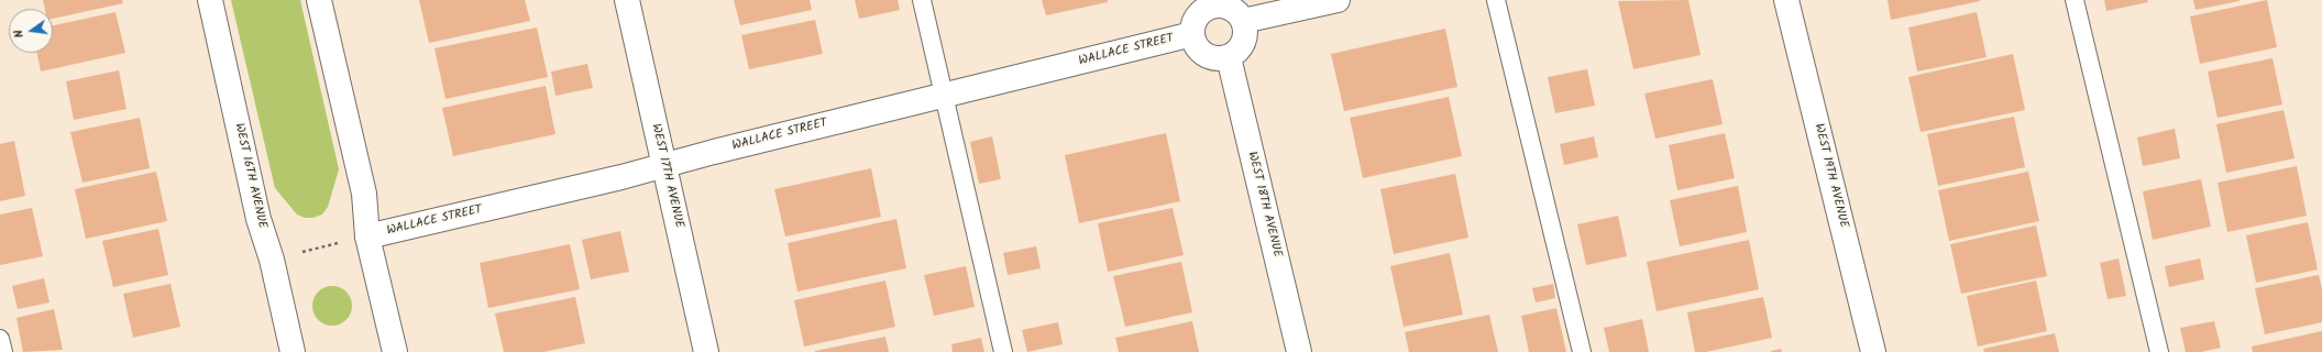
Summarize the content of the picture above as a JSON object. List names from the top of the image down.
{
  "streets": {
    "street": [
      "WALLACE STREET",
      "WEST 16TH AVENUE",
      "WEST 17TH AVENUE",
      "WEST 19TH AVENUE",
      "WEST 18TH AVENUE"
    ]
  },
  "crossings": [
    ["WALLACE STREET", "WEST 17TH AVENUE"],
    ["WALLACE STREET", "WEST 18TH AVENUE"]
  ],
  "north": "left"
}
